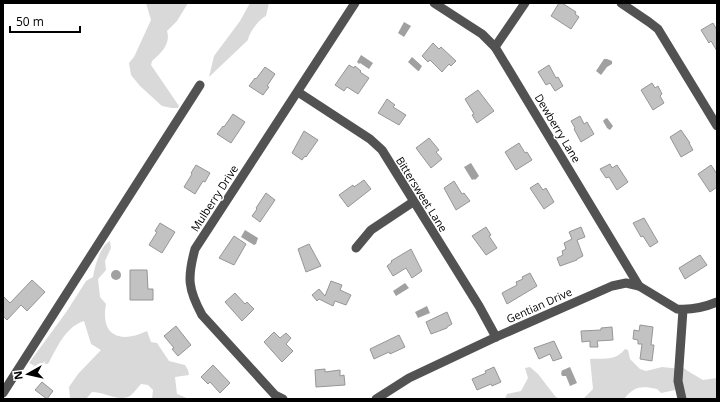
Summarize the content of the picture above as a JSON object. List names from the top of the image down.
{
  "streets": {
    "street": [
      "Dewberry Lane",
      "Bittersweet Lane",
      "Mulberry Drive",
      "Gentian Drive"
    ]
  },
  "crossings": [
    ["Dewberry Lane", "Gentian Drive"],
    ["Bittersweet Lane", "Mulberry Drive"],
    ["Bittersweet Lane", "Gentian Drive"]
  ],
  "scale_bar": "50 m",
  "north": "left"
}
